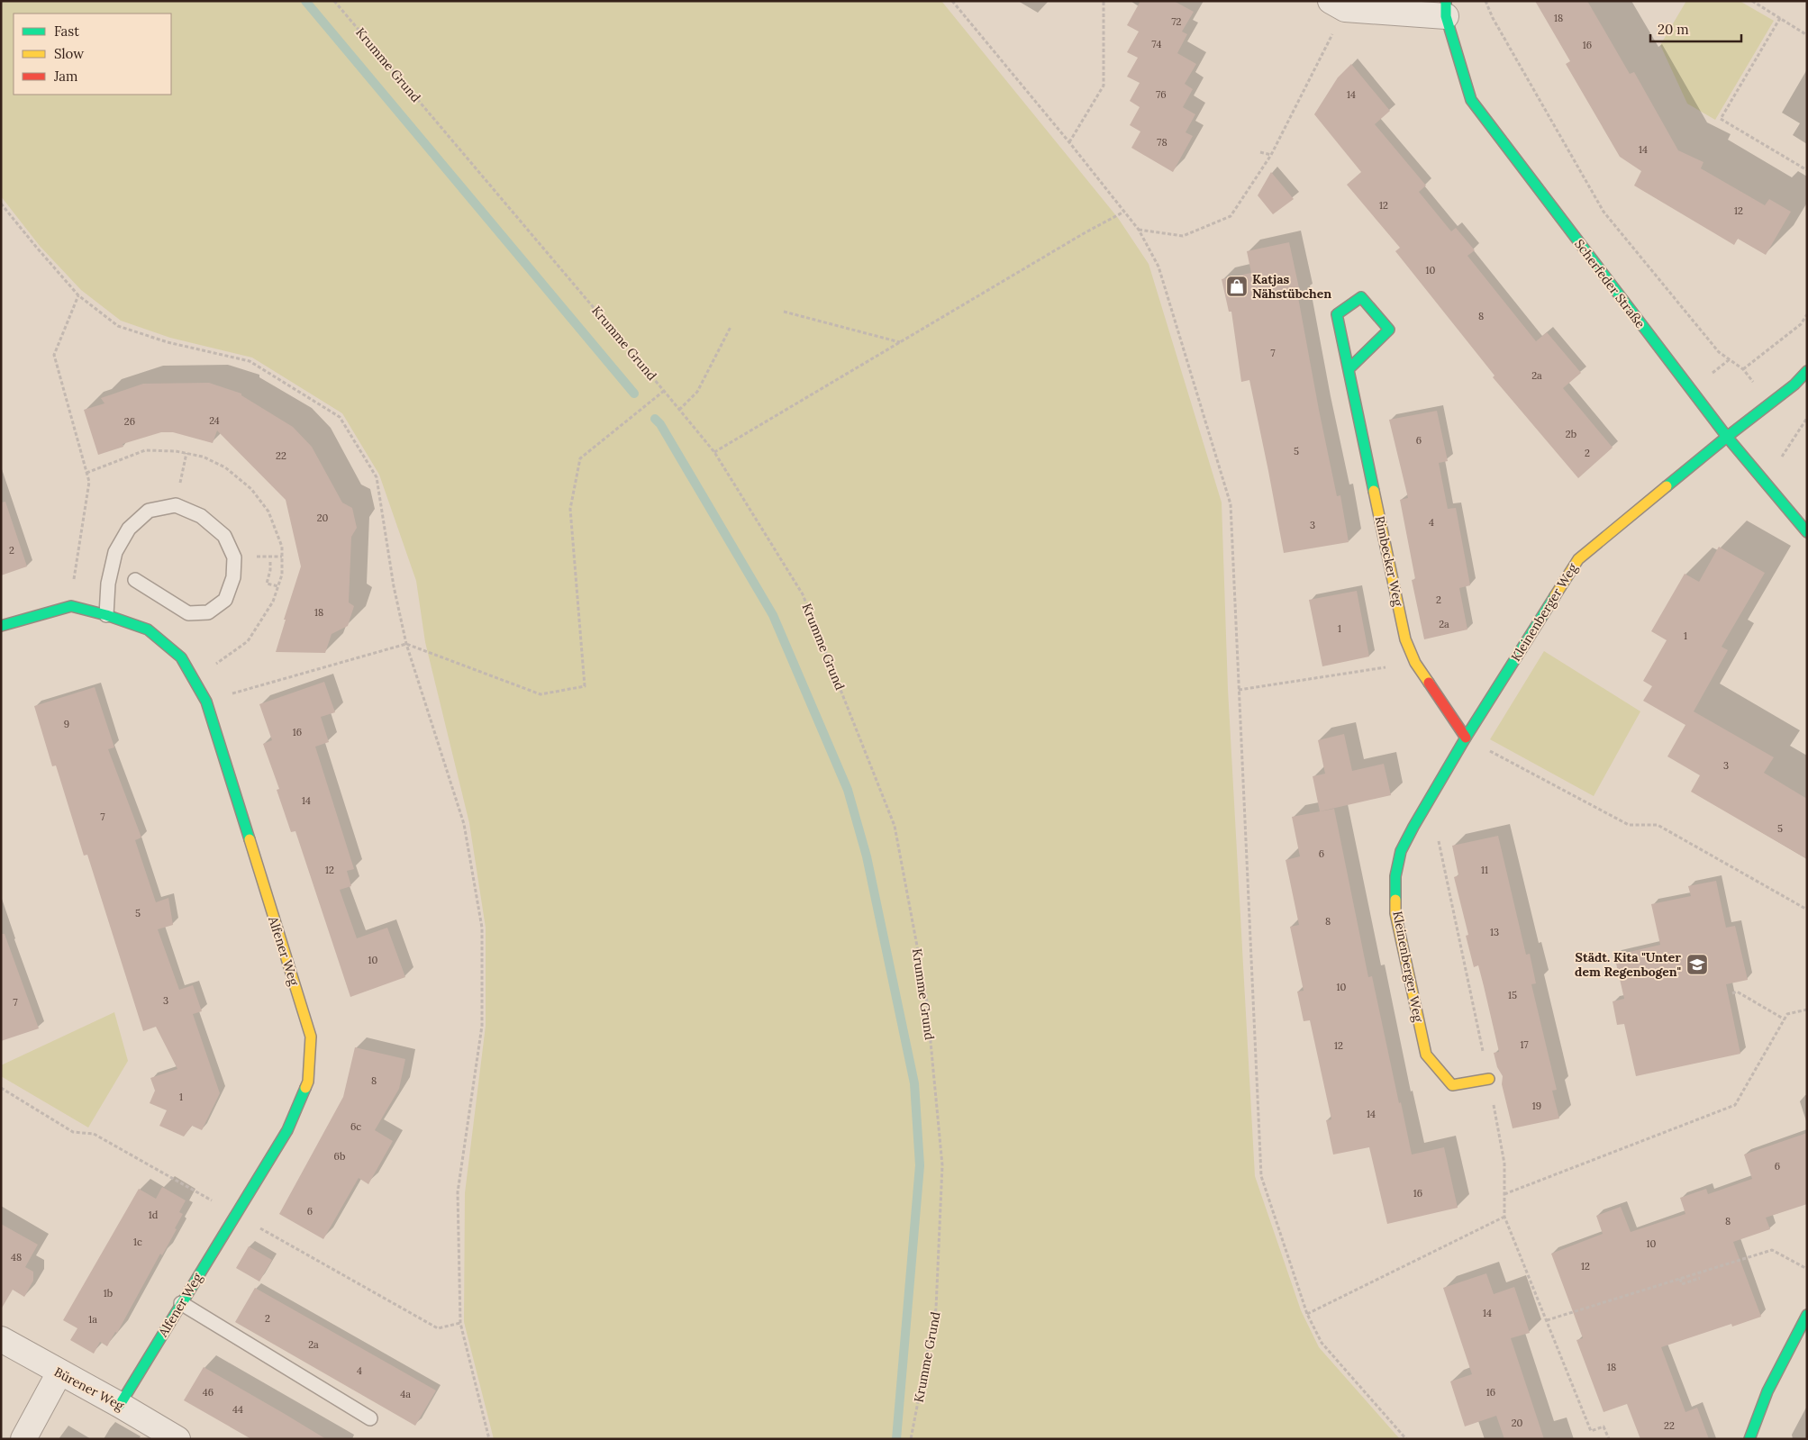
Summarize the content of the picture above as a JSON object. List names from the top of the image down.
{
  "streets": {
    "street": [
      "Scherfeder Straße",
      "Rimbecker Weg",
      "Kleinenberger Weg",
      "Alfener Weg",
      "Bürener Weg"
    ],
    "path": ["Krumme Grund"]
  },
  "crossings": [
    ["Scherfeder Straße", "Kleinenberger Weg"],
    ["Rimbecker Weg", "Kleinenberger Weg"],
    ["Alfener Weg", "Bürener Weg"]
  ],
  "places": {
    "shop": ["Katjas Nähstübchen"],
    "school or university": ["Städt. Kita \"Unter dem Regenbogen\""]
  },
  "house_numbers": [
    "18",
    "72",
    "74",
    "16",
    "76",
    "14",
    "78",
    "14",
    "12",
    "12",
    "10",
    "8",
    "7",
    "2a",
    "24",
    "26",
    "2b",
    "6",
    "5",
    "2",
    "22",
    "20",
    "4",
    "3",
    "2",
    "2",
    "18",
    "2a",
    "1",
    "1",
    "9",
    "16",
    "3",
    "14",
    "7",
    "5",
    "6",
    "12",
    "11",
    "5",
    "8",
    "13",
    "10",
    "10",
    "15",
    "3",
    "7",
    "17",
    "12",
    "8",
    "1",
    "19",
    "14",
    "6c",
    "6b",
    "6",
    "16",
    "6",
    "1d",
    "8",
    "1c",
    "10",
    "48",
    "12",
    "1b",
    "14",
    "2",
    "1a",
    "2a",
    "18",
    "4",
    "46",
    "16",
    "4a",
    "44",
    "20",
    "22"
  ],
  "legend": ["Fast", "Slow", "Jam"],
  "scale_bar": "20 m"
}
